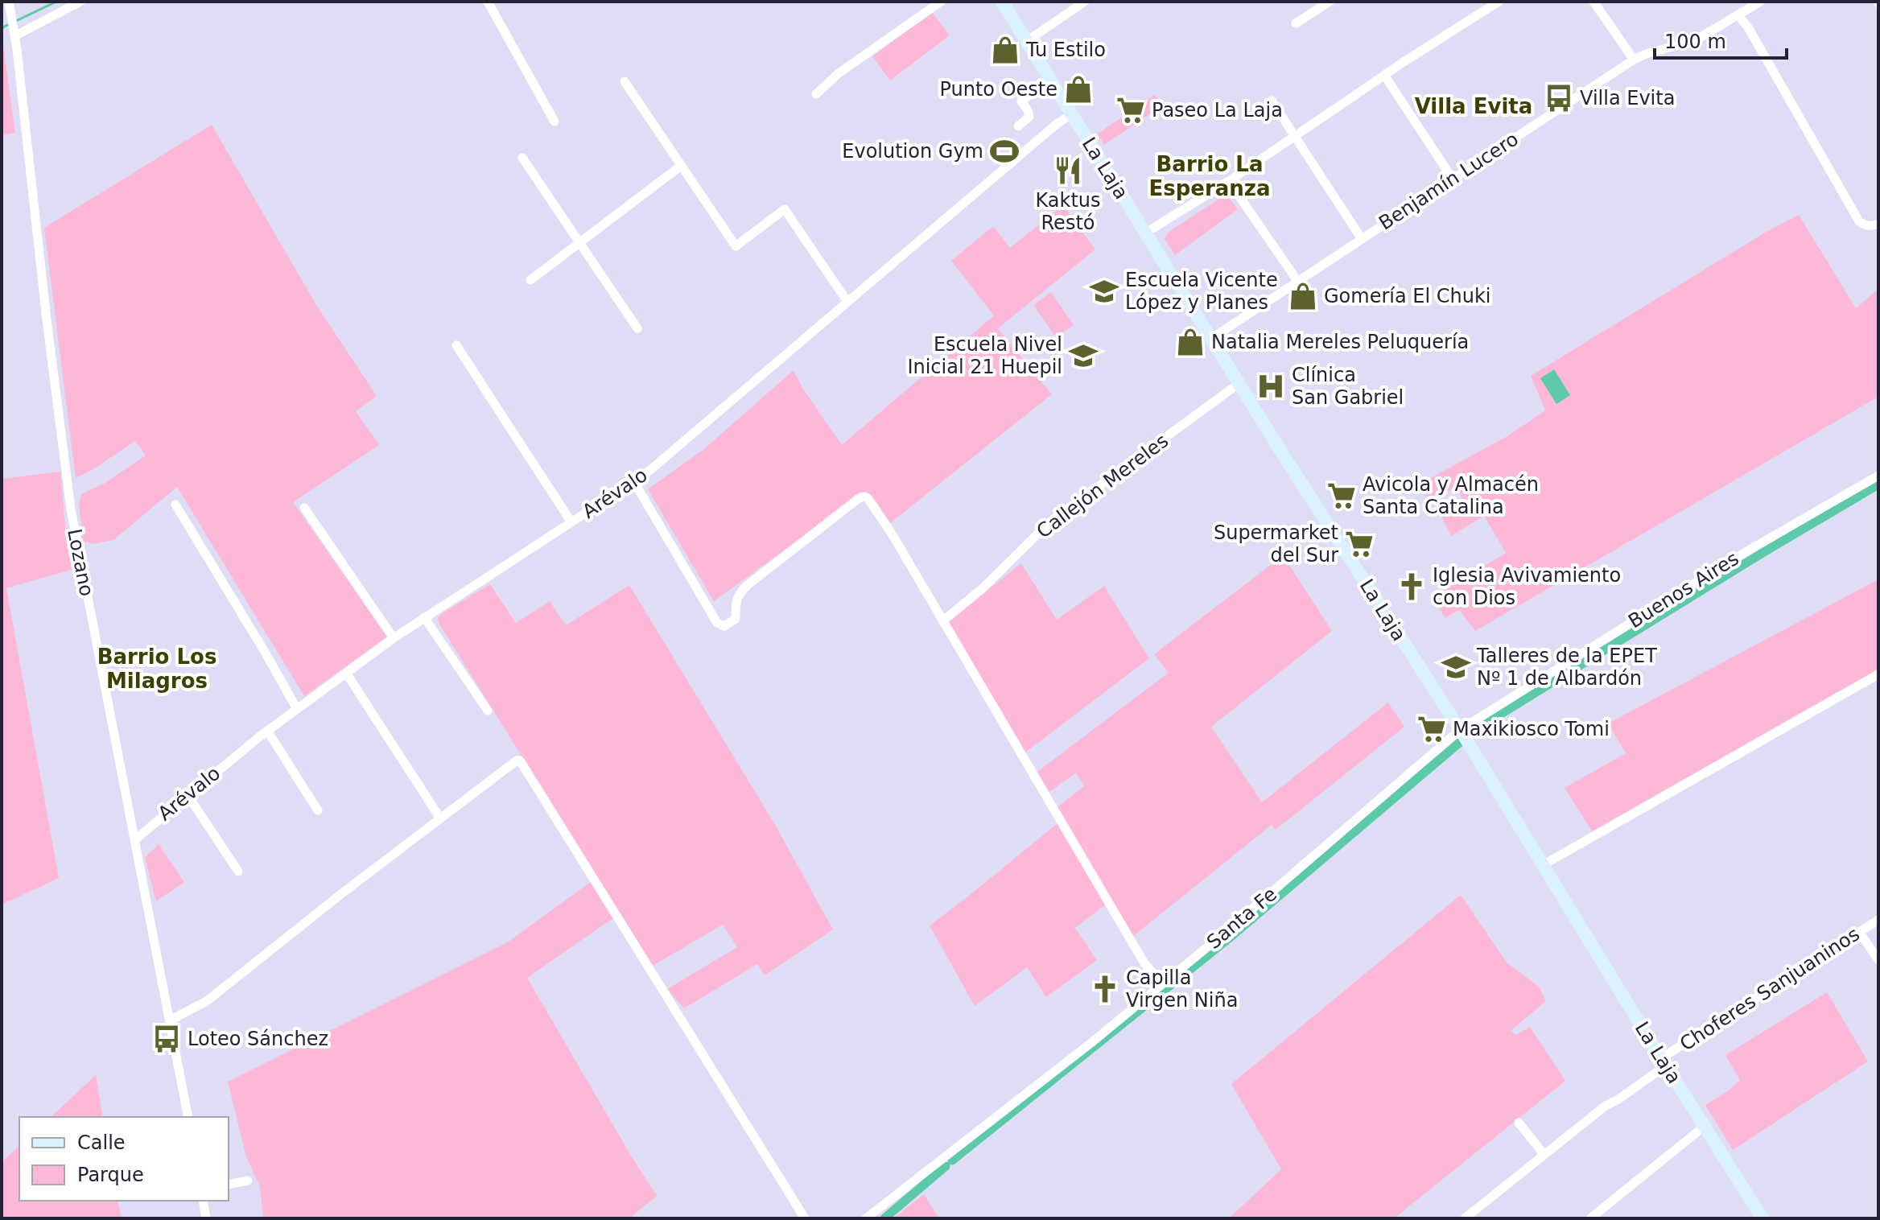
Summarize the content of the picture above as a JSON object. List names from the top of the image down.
{
  "streets": {
    "main road": ["La Laja"],
    "street": [
      "Benjamín Lucero",
      "Callejón Mereles",
      "Arévalo",
      "Lozano",
      "Buenos Aires",
      "Santa Fe",
      "Choferes Sanjuaninos"
    ]
  },
  "crossings": [
    ["La Laja", "Benjamín Lucero"],
    ["La Laja", "Callejón Mereles"],
    ["La Laja", "Arévalo"],
    ["La Laja", "Buenos Aires"],
    ["La Laja", "Santa Fe"],
    ["La Laja", "Choferes Sanjuaninos"],
    ["Arévalo", "Lozano"],
    ["Buenos Aires", "Santa Fe"]
  ],
  "districts": ["Villa Evita", "Barrio La Esperanza", "Barrio Los Milagros"],
  "places": {
    "shop": [
      "Tu Estilo",
      "Punto Oeste",
      "Gomería El Chuki",
      "Natalia Mereles Peluquería"
    ],
    "bus stop": ["Villa Evita", "Loteo Sánchez"],
    "supermarket": [
      "Paseo La Laja",
      "Avicola y Almacén Santa Catalina",
      "Supermarket del Sur",
      "Maxikiosco Tomi"
    ],
    "sports": ["Evolution Gym"],
    "restaurant": ["Kaktus Restó"],
    "school or university": ["Escuela Vicente López y Planes", "Escuela Nivel Inicial 21 Huepil", "Talleres de la EPET Nº 1 de Albardón"],
    "hospital": ["Clínica San Gabriel"],
    "church": ["Iglesia Avivamiento con Dios", "Capilla Virgen Niña"]
  },
  "legend": ["Calle", "Parque"],
  "scale_bar": "100 m"
}
